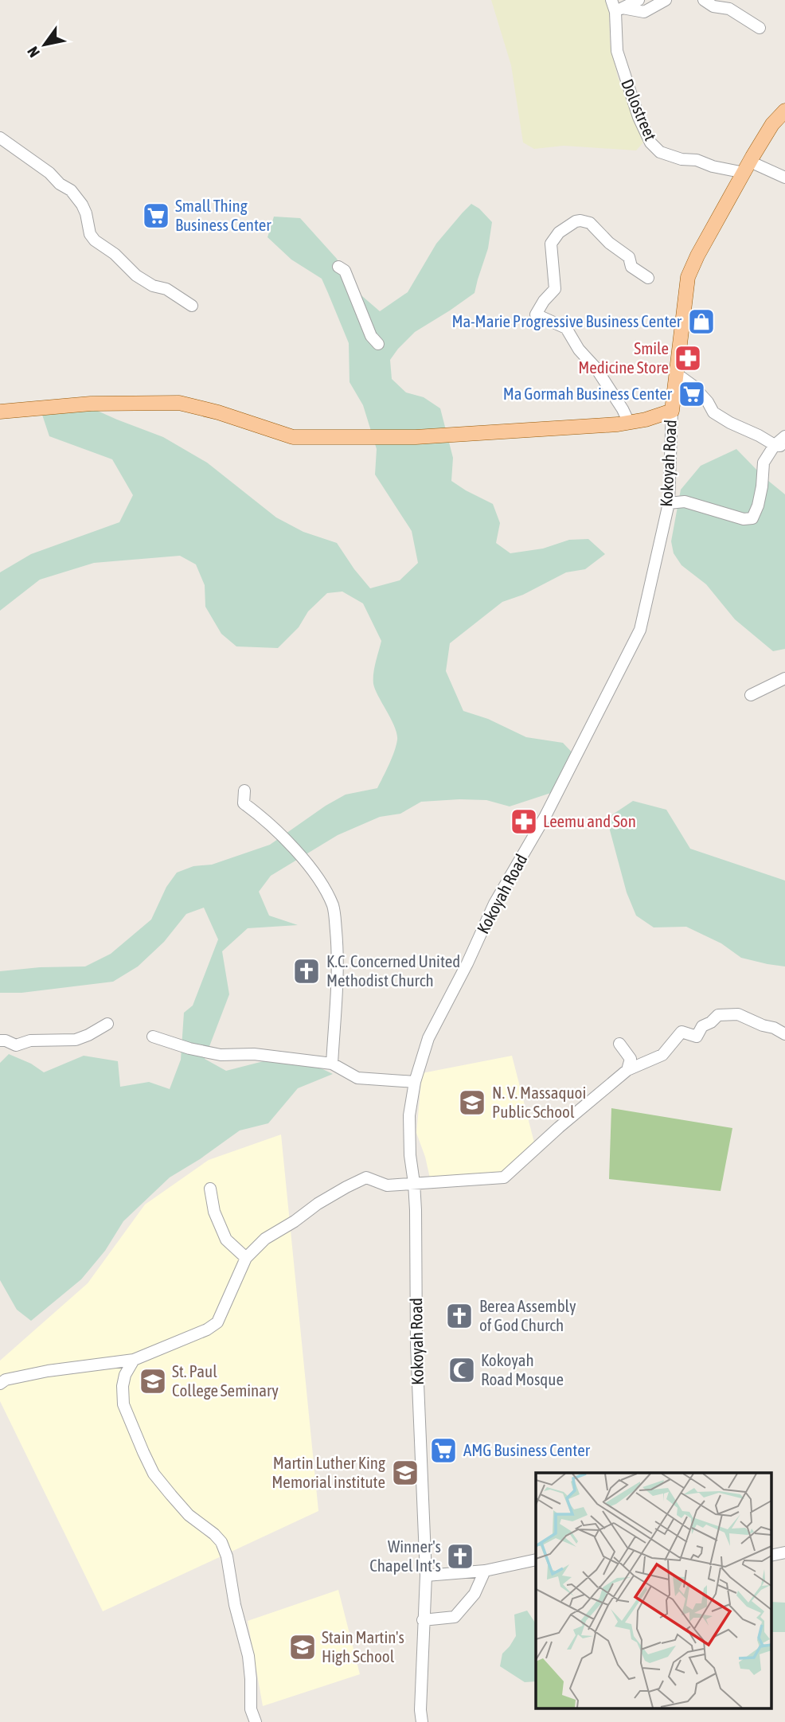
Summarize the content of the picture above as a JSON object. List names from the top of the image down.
{
  "streets": {
    "main road": ["Kokoyah Road"],
    "street": ["Dolostreet"]
  },
  "crossings": [
    ["Dolostreet", "Kokoyah Road"]
  ],
  "places": {
    "supermarket": ["Small Thing Business Center", "Ma Gormah Business Center", "AMG Business Center"],
    "shop": ["Ma-Marie Progressive Business Center"],
    "pharmacy": ["Smile Medicine Store", "Leemu and Son"],
    "church": ["K.C. Concerned United Methodist Church", "Berea Assembly of God Church", "Winner's Chapel Int's"],
    "school or university": [
      "N. V. Massaquoi Public School",
      "St. Paul College Seminary",
      "Martin Luther King Memorial institute",
      "Stain Martin's High School"
    ],
    "mosque": ["Kokoyah Road Mosque"]
  },
  "north": "bottom left"
}
